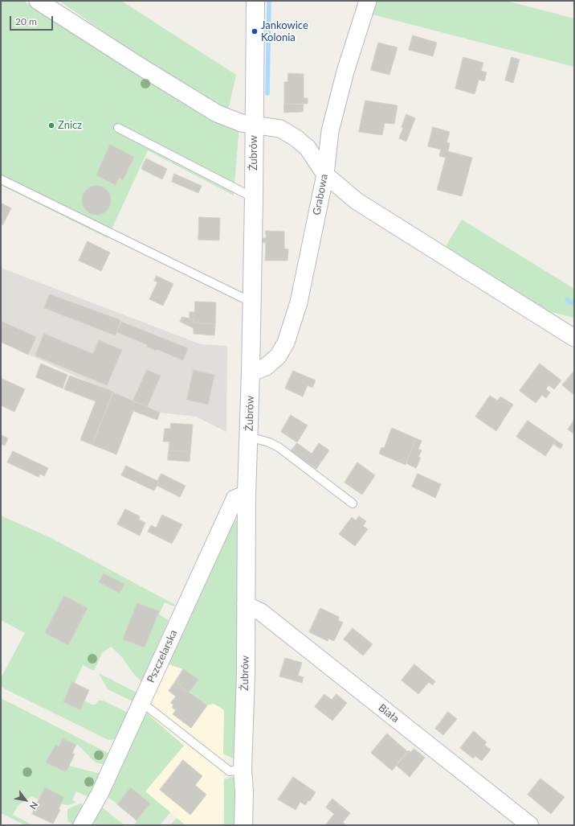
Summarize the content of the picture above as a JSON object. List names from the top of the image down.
{
  "streets": {
    "main road": ["Żubrów"],
    "street": ["Grabowa", "Pszczelarska", "Biała"]
  },
  "crossings": [
    ["Żubrów", "Grabowa"],
    ["Żubrów", "Pszczelarska"],
    ["Żubrów", "Biała"]
  ],
  "places": ["Jankowice Kolonia", "Znicz"],
  "scale_bar": "20 m",
  "north": "bottom right"
}
